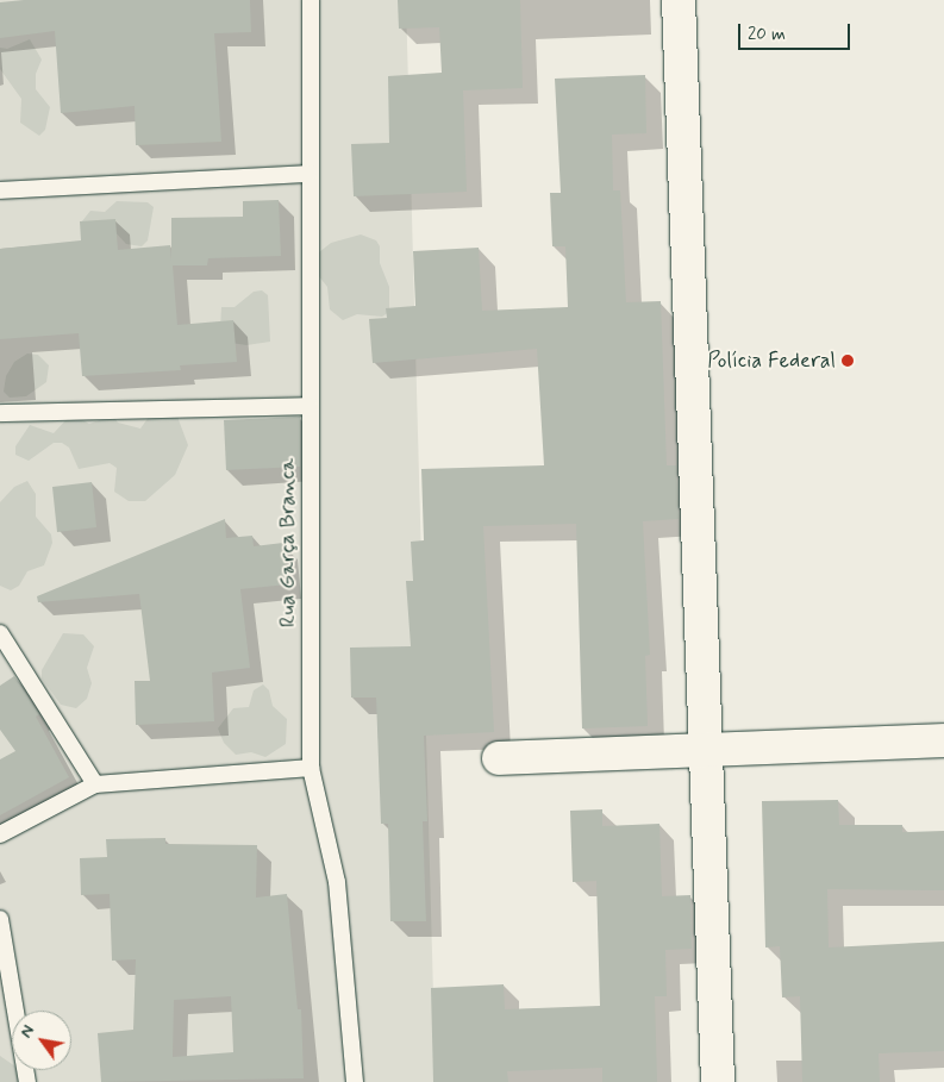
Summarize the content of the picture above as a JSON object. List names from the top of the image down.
{
  "streets": {
    "lane": ["Rua Garça Branca"]
  },
  "places": ["Polícia Federal"],
  "scale_bar": "20 m",
  "north": "top left"
}
